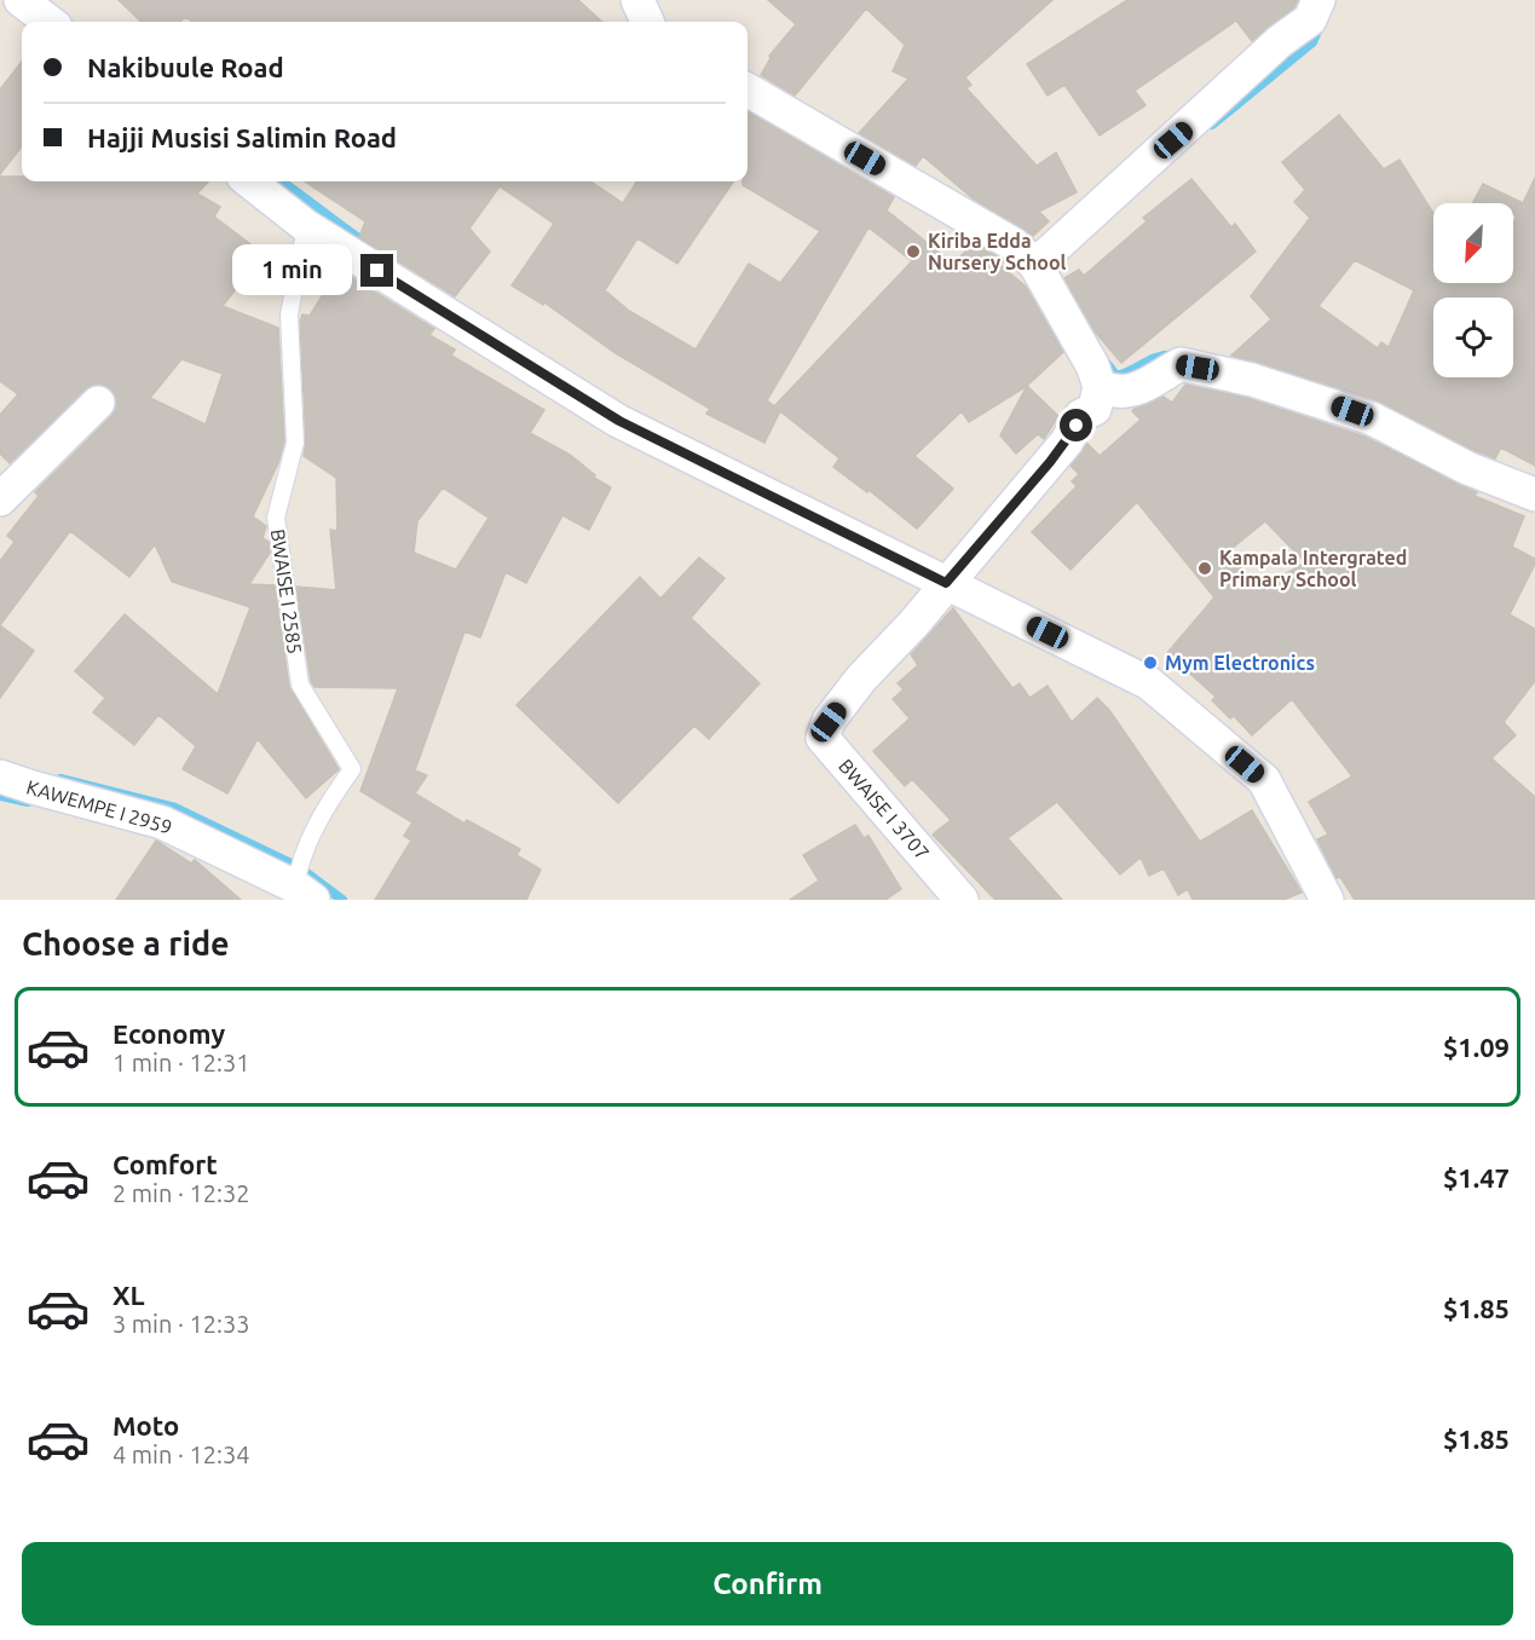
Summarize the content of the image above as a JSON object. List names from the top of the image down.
{
  "streets": {
    "street": ["KAWEMPE I 2959", "BWAISE I 3707"],
    "lane": ["BWAISE I 2585"]
  },
  "crossings": [
    ["BWAISE I 2585", "KAWEMPE I 2959"]
  ],
  "places": ["Kiriba Edda Nursery School", "Kampala Intergrated Primary School", "Mym Electronics"],
  "north": "bottom left",
  "page": {
    "banner": ["Nakibuule Road", "Hajji Musisi Salimin Road"],
    "bubble": "1 min",
    "heading": "Choose a ride",
    "list": [
      {
        "name": "Economy",
        "note": "1 min · 12:31",
        "value": "$1.09"
      },
      {
        "name": "Comfort",
        "note": "2 min · 12:32",
        "value": "$1.47"
      },
      {
        "name": "XL",
        "note": "3 min · 12:33",
        "value": "$1.85"
      },
      {
        "name": "Moto",
        "note": "4 min · 12:34",
        "value": "$1.85"
      }
    ],
    "buttons": "Confirm"
  }
}
